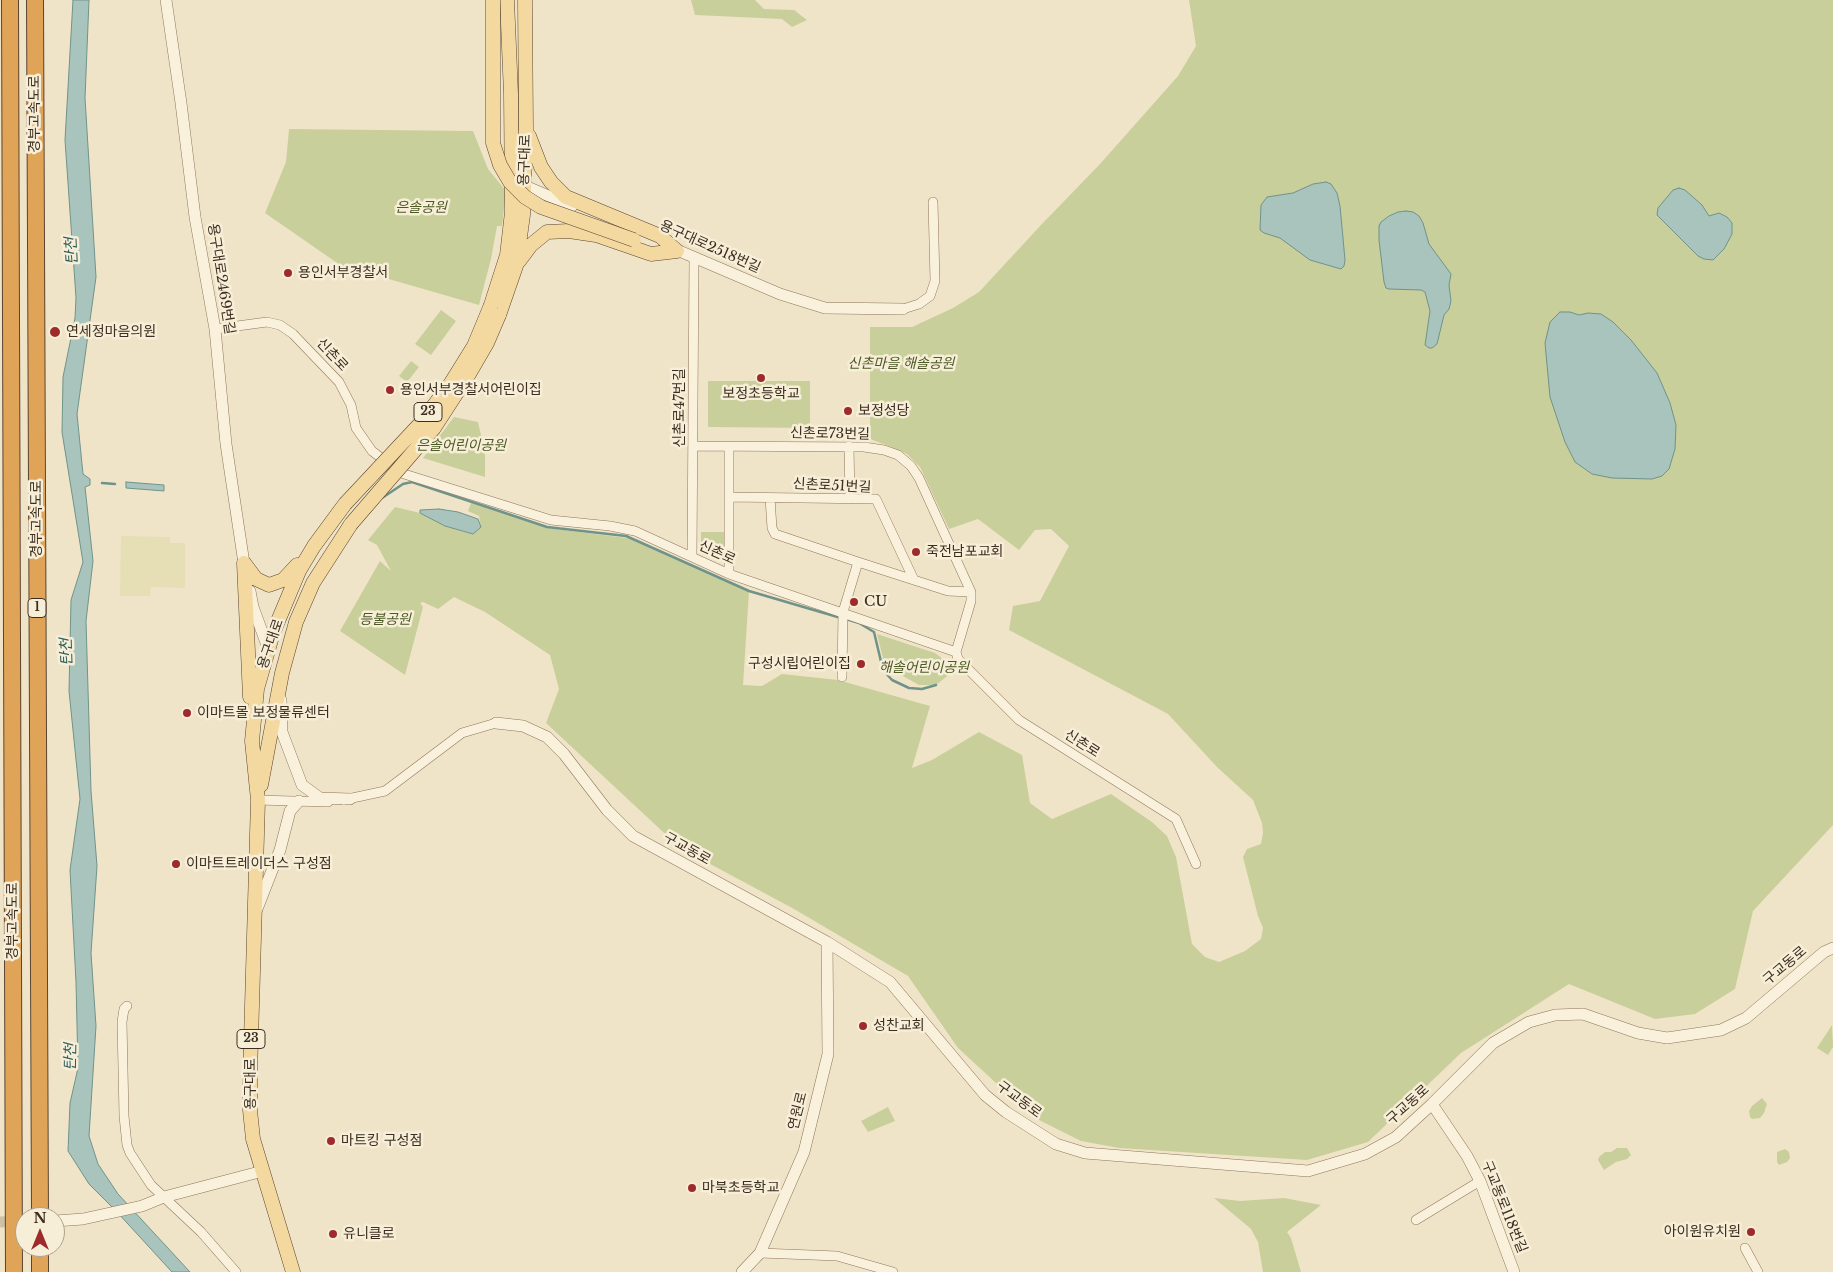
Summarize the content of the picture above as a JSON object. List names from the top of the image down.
{
  "streets": {
    "highway": ["경부고속도로", "1"],
    "main road": ["용구대로", "23"],
    "street": [
      "용구대로2518번길",
      "용구대로2469번길",
      "신촌로",
      "신촌로47번길",
      "신촌로73번길",
      "신촌로51번길",
      "구교동로",
      "연원로",
      "구교동로118번길"
    ]
  },
  "crossings": [
    ["용구대로", "용구대로2518번길"],
    ["용구대로", "용구대로2469번길"],
    ["용구대로", "구교동로"],
    ["용구대로2518번길", "신촌로47번길"],
    ["용구대로2469번길", "신촌로"],
    ["신촌로", "신촌로47번길"],
    ["신촌로47번길", "신촌로73번길"],
    ["구교동로", "연원로"],
    ["구교동로", "구교동로118번길"]
  ],
  "water": ["탄천"],
  "parks": [
    "은솔공원",
    "신촌마을 해솔공원",
    "은솔어린이공원",
    "등불공원",
    "해솔어린이공원"
  ],
  "places": [
    "용인서부경찰서",
    "연세정마음의원",
    "보정초등학교",
    "용인서부경찰서어린이집",
    "보정성당",
    "죽전남포교회",
    "CU",
    "구성시립어린이집",
    "이마트몰 보정물류센터",
    "이마트트레이더스 구성점",
    "성찬교회",
    "마트킹 구성점",
    "마북초등학교",
    "아이원유치원",
    "유니클로"
  ],
  "north": "top"
}
